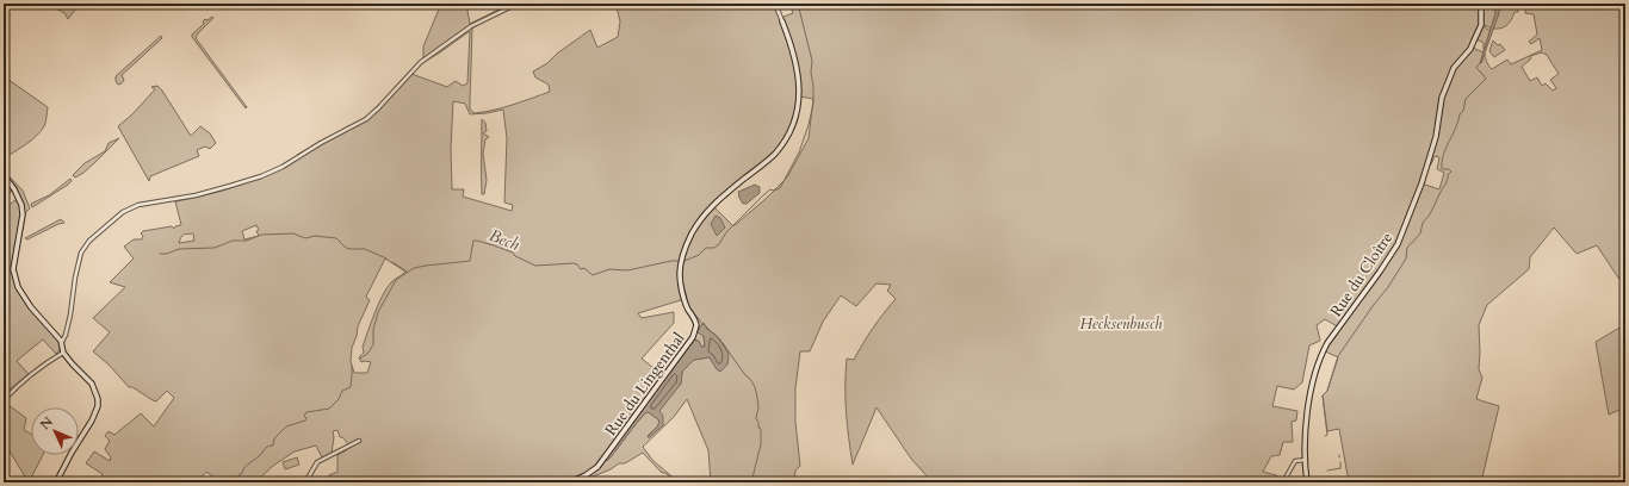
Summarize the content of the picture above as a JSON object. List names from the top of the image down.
{
  "streets": {
    "street": ["Rue du Cloître", "Rue du Lingenthal"]
  },
  "water": ["Bech"],
  "parks": ["Hecksenbusch"],
  "north": "top left"
}
